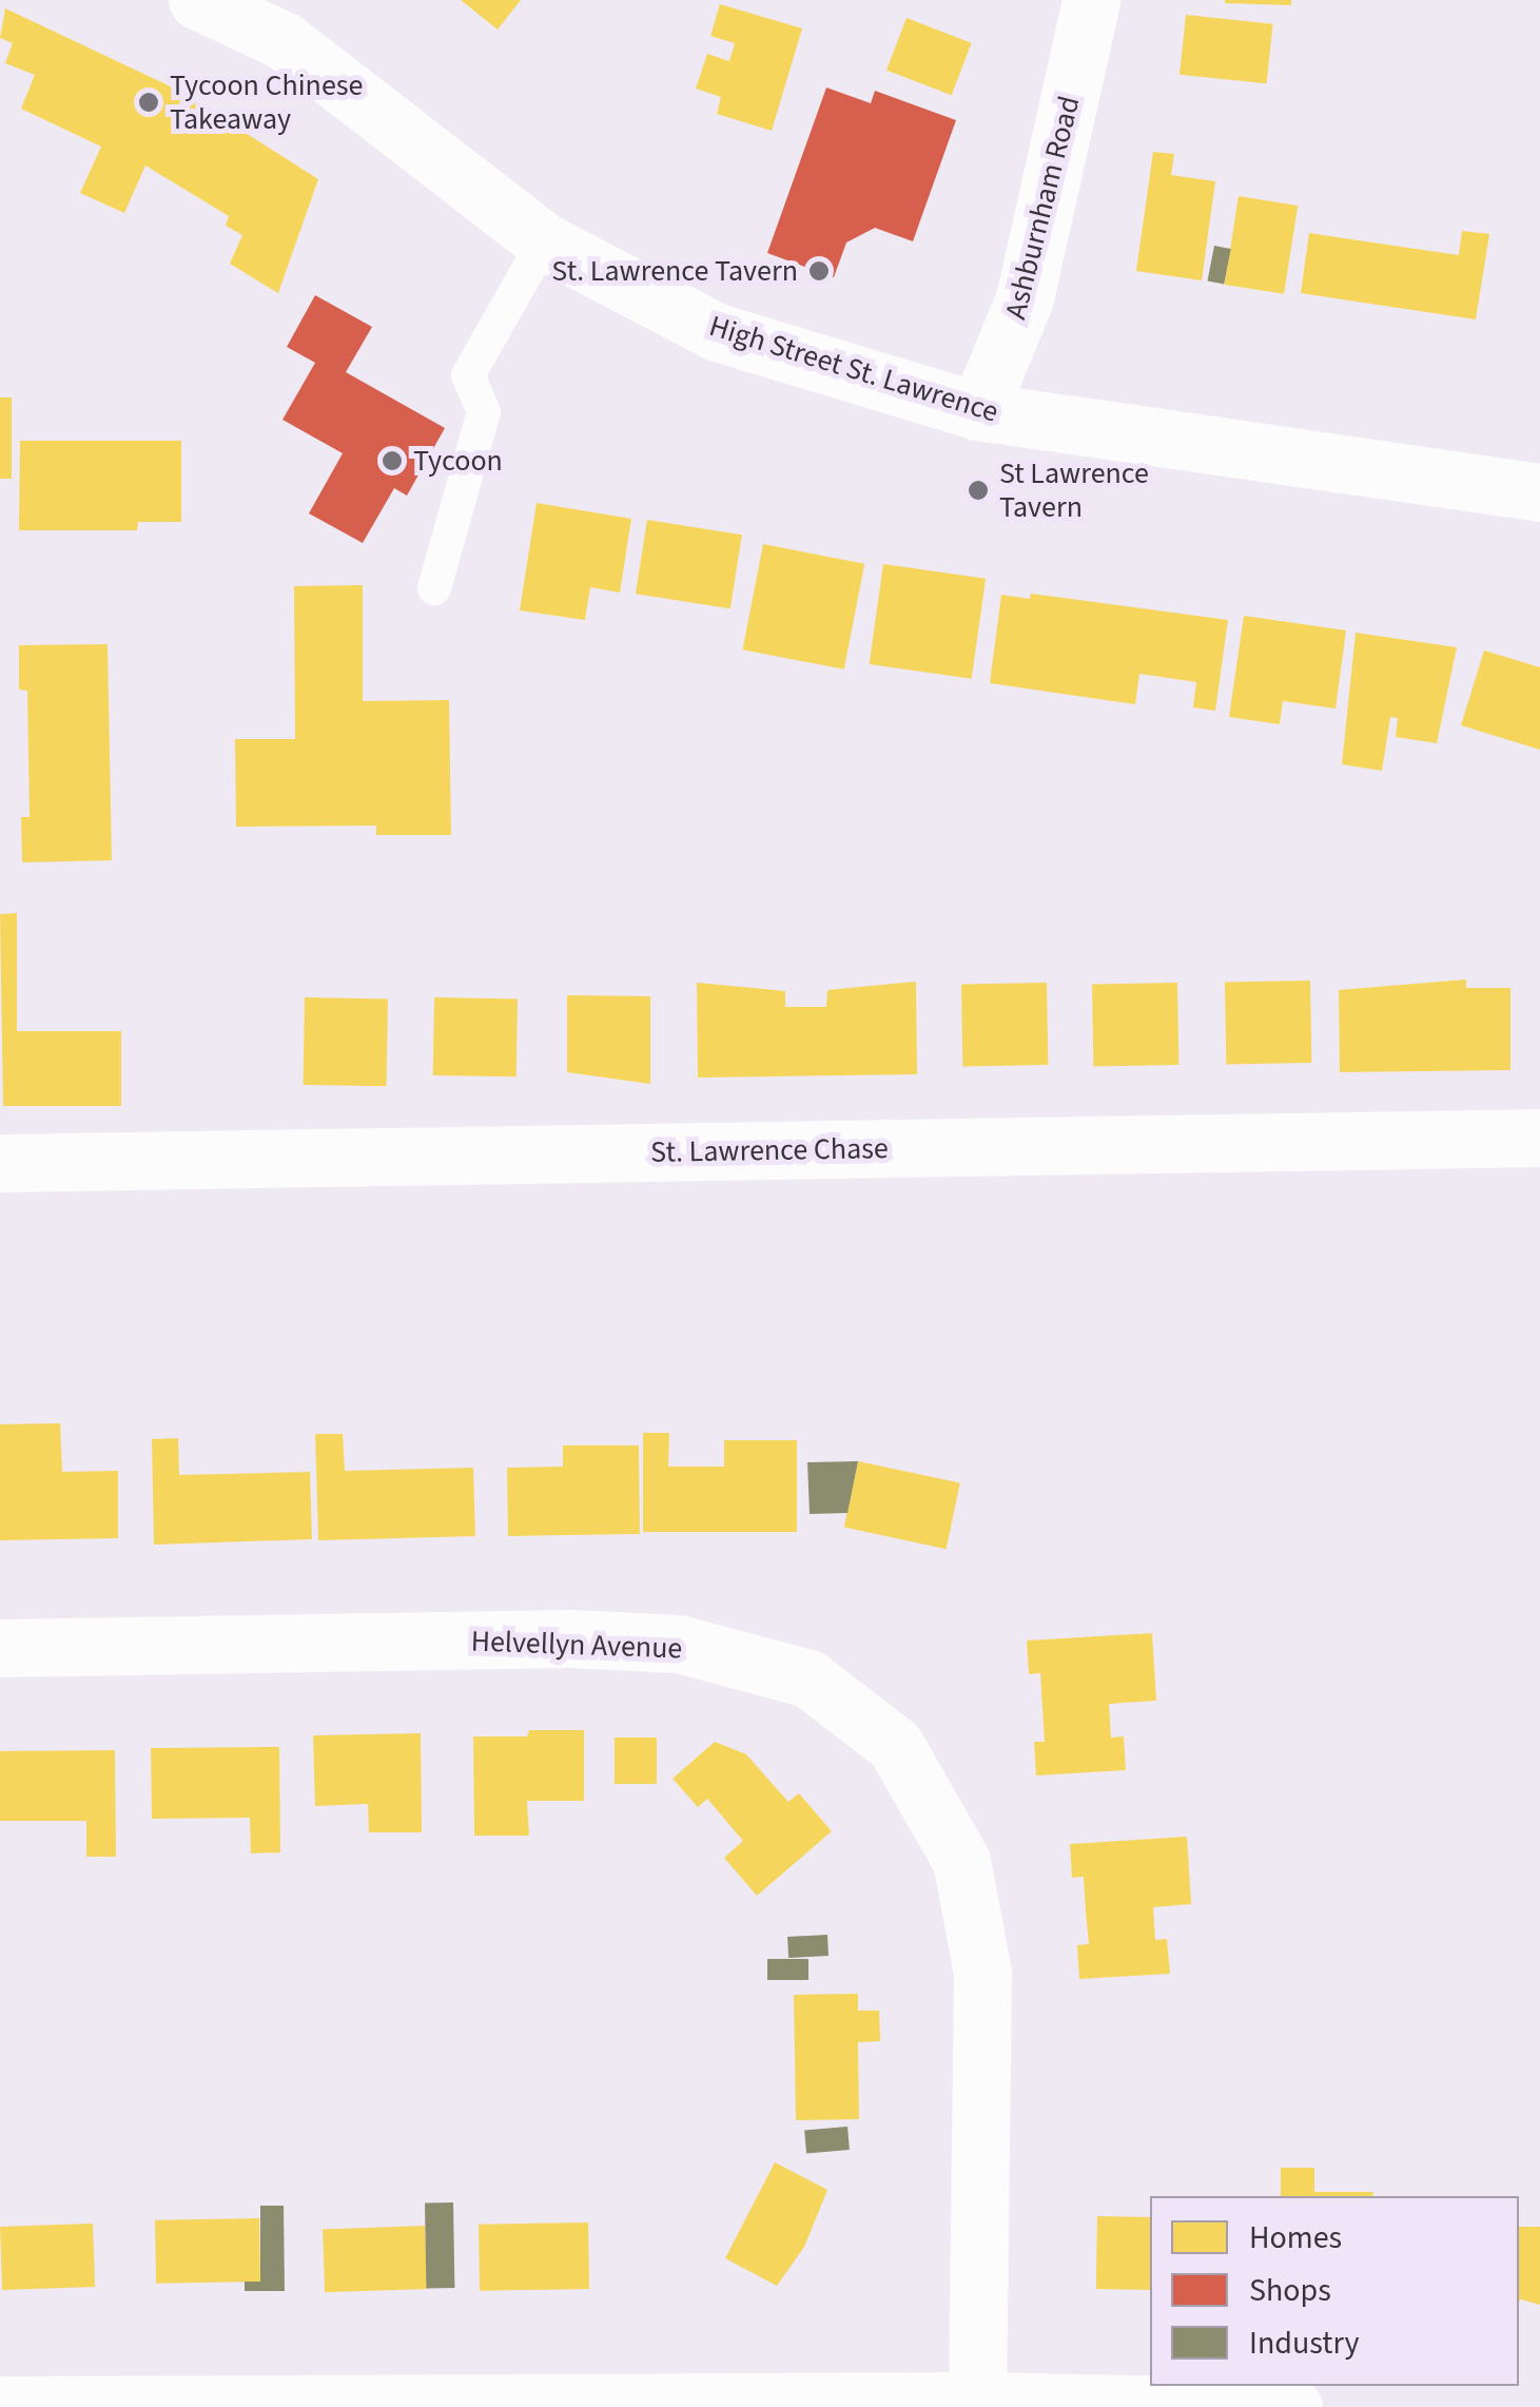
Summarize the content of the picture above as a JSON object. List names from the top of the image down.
{
  "streets": {
    "street": [
      "Ashburnham Road",
      "High Street St. Lawrence",
      "St. Lawrence Chase",
      "Helvellyn Avenue"
    ]
  },
  "crossings": [
    ["Ashburnham Road", "High Street St. Lawrence"]
  ],
  "places": [
    "Tycoon Chinese Takeaway",
    "St. Lawrence Tavern",
    "Tycoon",
    "St Lawrence Tavern"
  ],
  "legend": ["Homes", "Shops", "Industry"]
}
